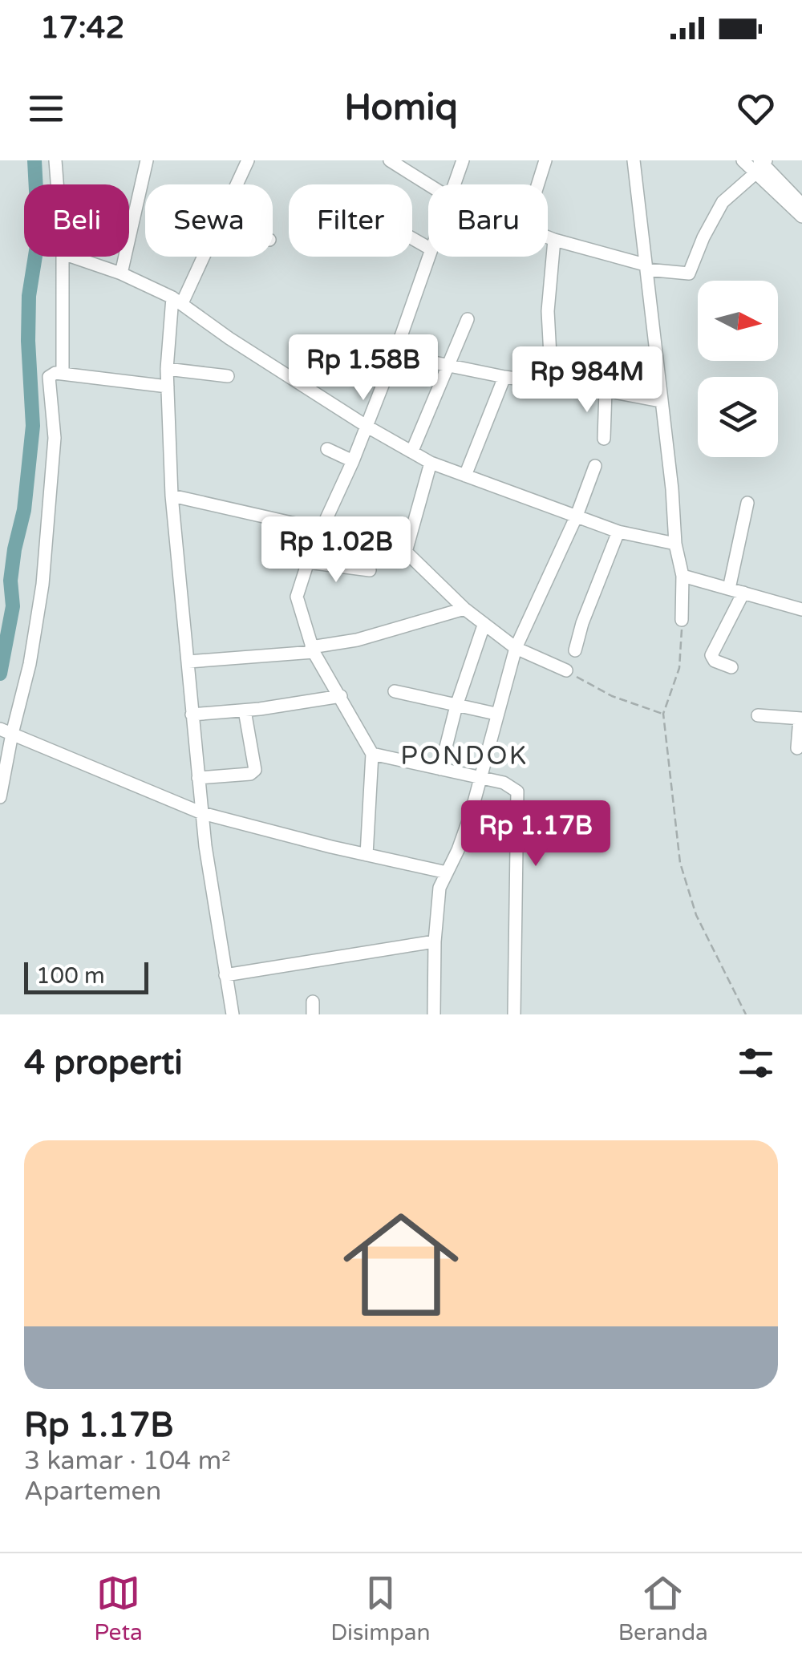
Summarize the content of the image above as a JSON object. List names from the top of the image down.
{
  "districts": ["PONDOK"],
  "scale_bar": "100 m",
  "north": "right",
  "page": {
    "status": "17:42",
    "header": "Homiq",
    "chip": [
      "Beli",
      "Sewa",
      "Filter",
      "Baru"
    ],
    "price": [
      "Rp 1.58B",
      "Rp 984M",
      "Rp 1.02B",
      "Rp 1.17B"
    ],
    "scale": "100 m",
    "heading": "4 properti",
    "list": [
      {
        "name": "Rp 1.17B",
        "note": "3 kamar · 104 m² · Apartemen"
      }
    ],
    "tabs": ["Peta", "Disimpan", "Beranda"]
  }
}
